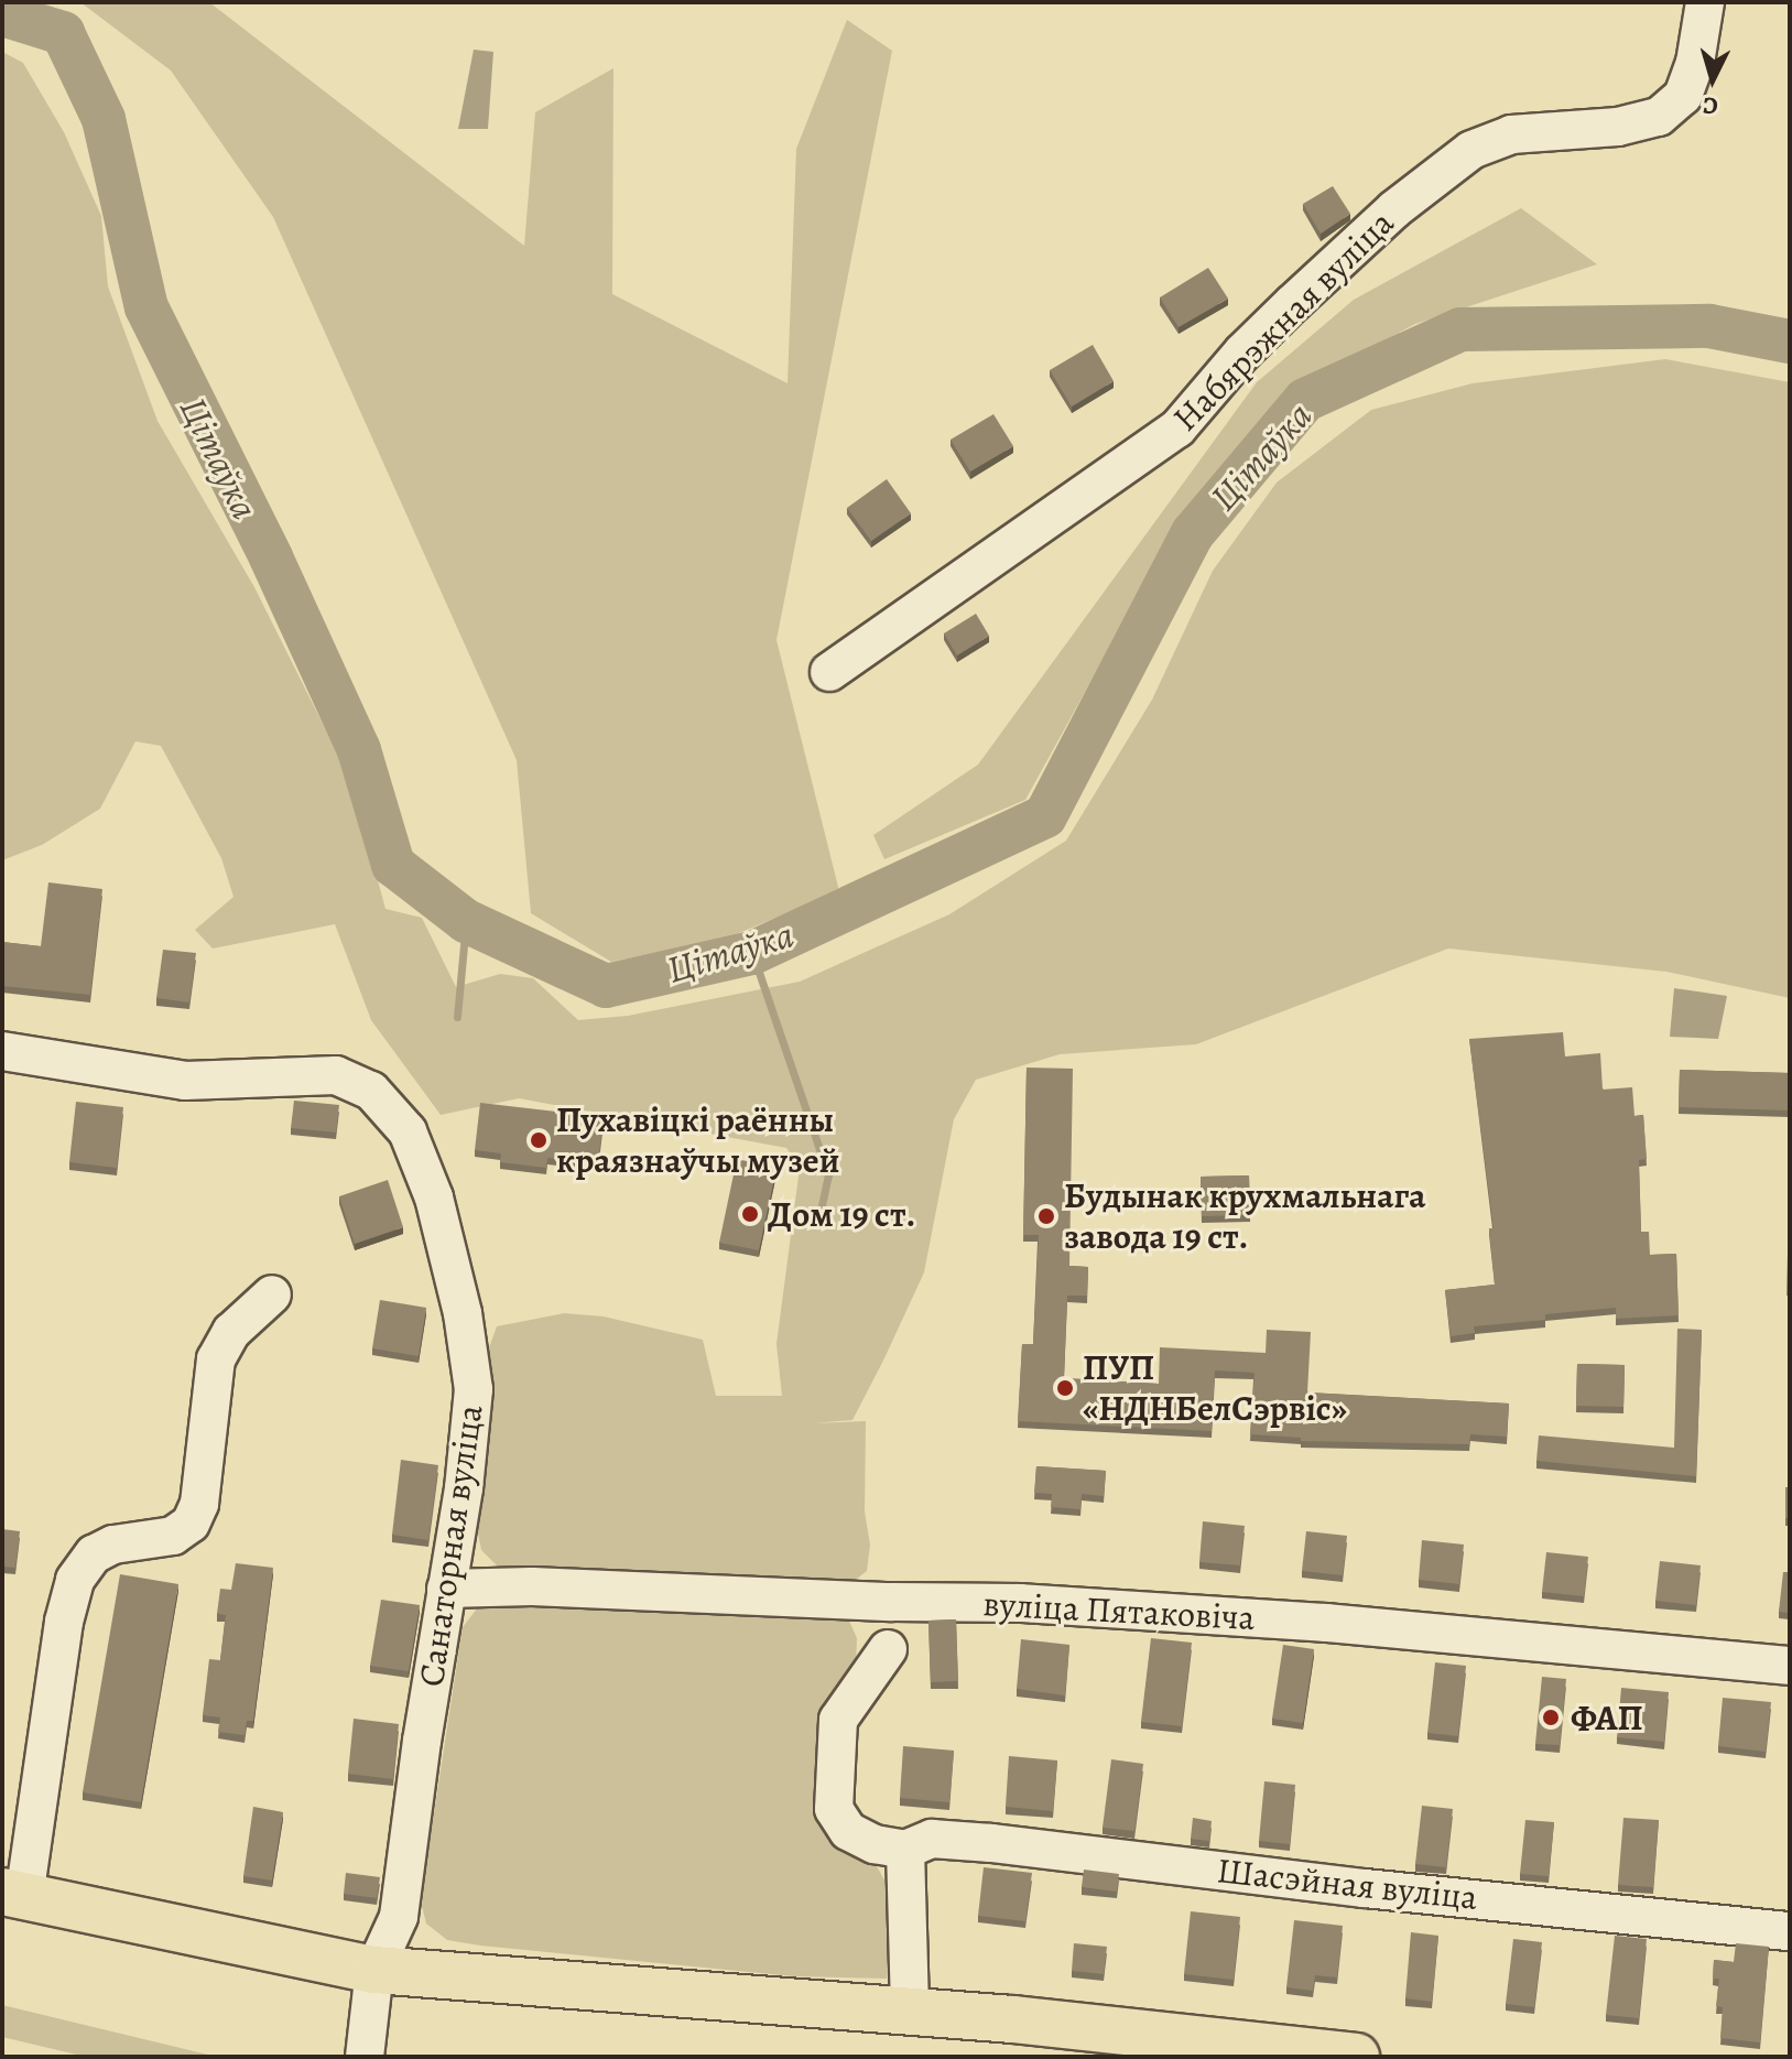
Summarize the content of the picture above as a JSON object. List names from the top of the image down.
{
  "streets": {
    "street": [
      "Набярэжная вуліца",
      "Санаторная вуліца",
      "вуліца Пятаковіча",
      "Шасэйная вуліца"
    ]
  },
  "crossings": [
    ["Санаторная вуліца", "вуліца Пятаковіча"]
  ],
  "water": ["Цітаўка"],
  "places": [
    "Пухавіцкі раённы краязнаўчы музей",
    "Дом 19 ст.",
    "Будынак крухмальнага завода 19 ст.",
    "ПУП «НДНБелСэрвіс»",
    "ФАП"
  ],
  "north": "bottom"
}
